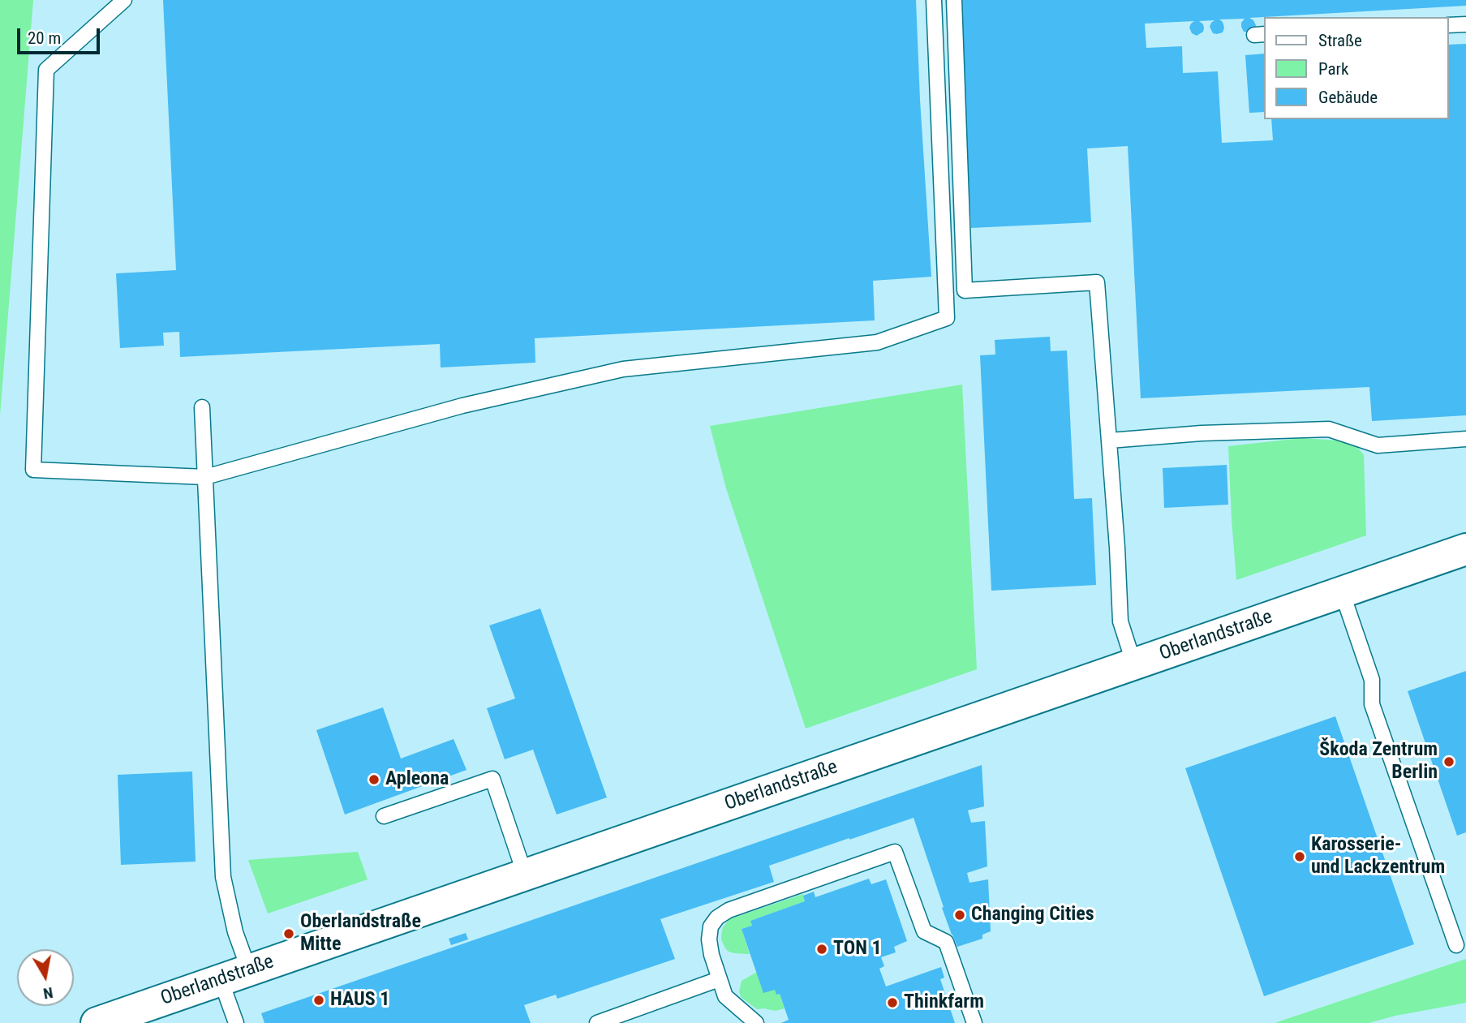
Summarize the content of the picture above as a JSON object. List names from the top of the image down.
{
  "streets": {
    "street": ["Oberlandstraße"]
  },
  "places": [
    "Škoda Zentrum Berlin",
    "Apleona",
    "Karosserie- und Lackzentrum",
    "Changing Cities",
    "Oberlandstraße Mitte",
    "TON 1",
    "HAUS 1",
    "Thinkfarm"
  ],
  "legend": ["Straße", "Park", "Gebäude"],
  "scale_bar": "20 m",
  "north": "bottom"
}
